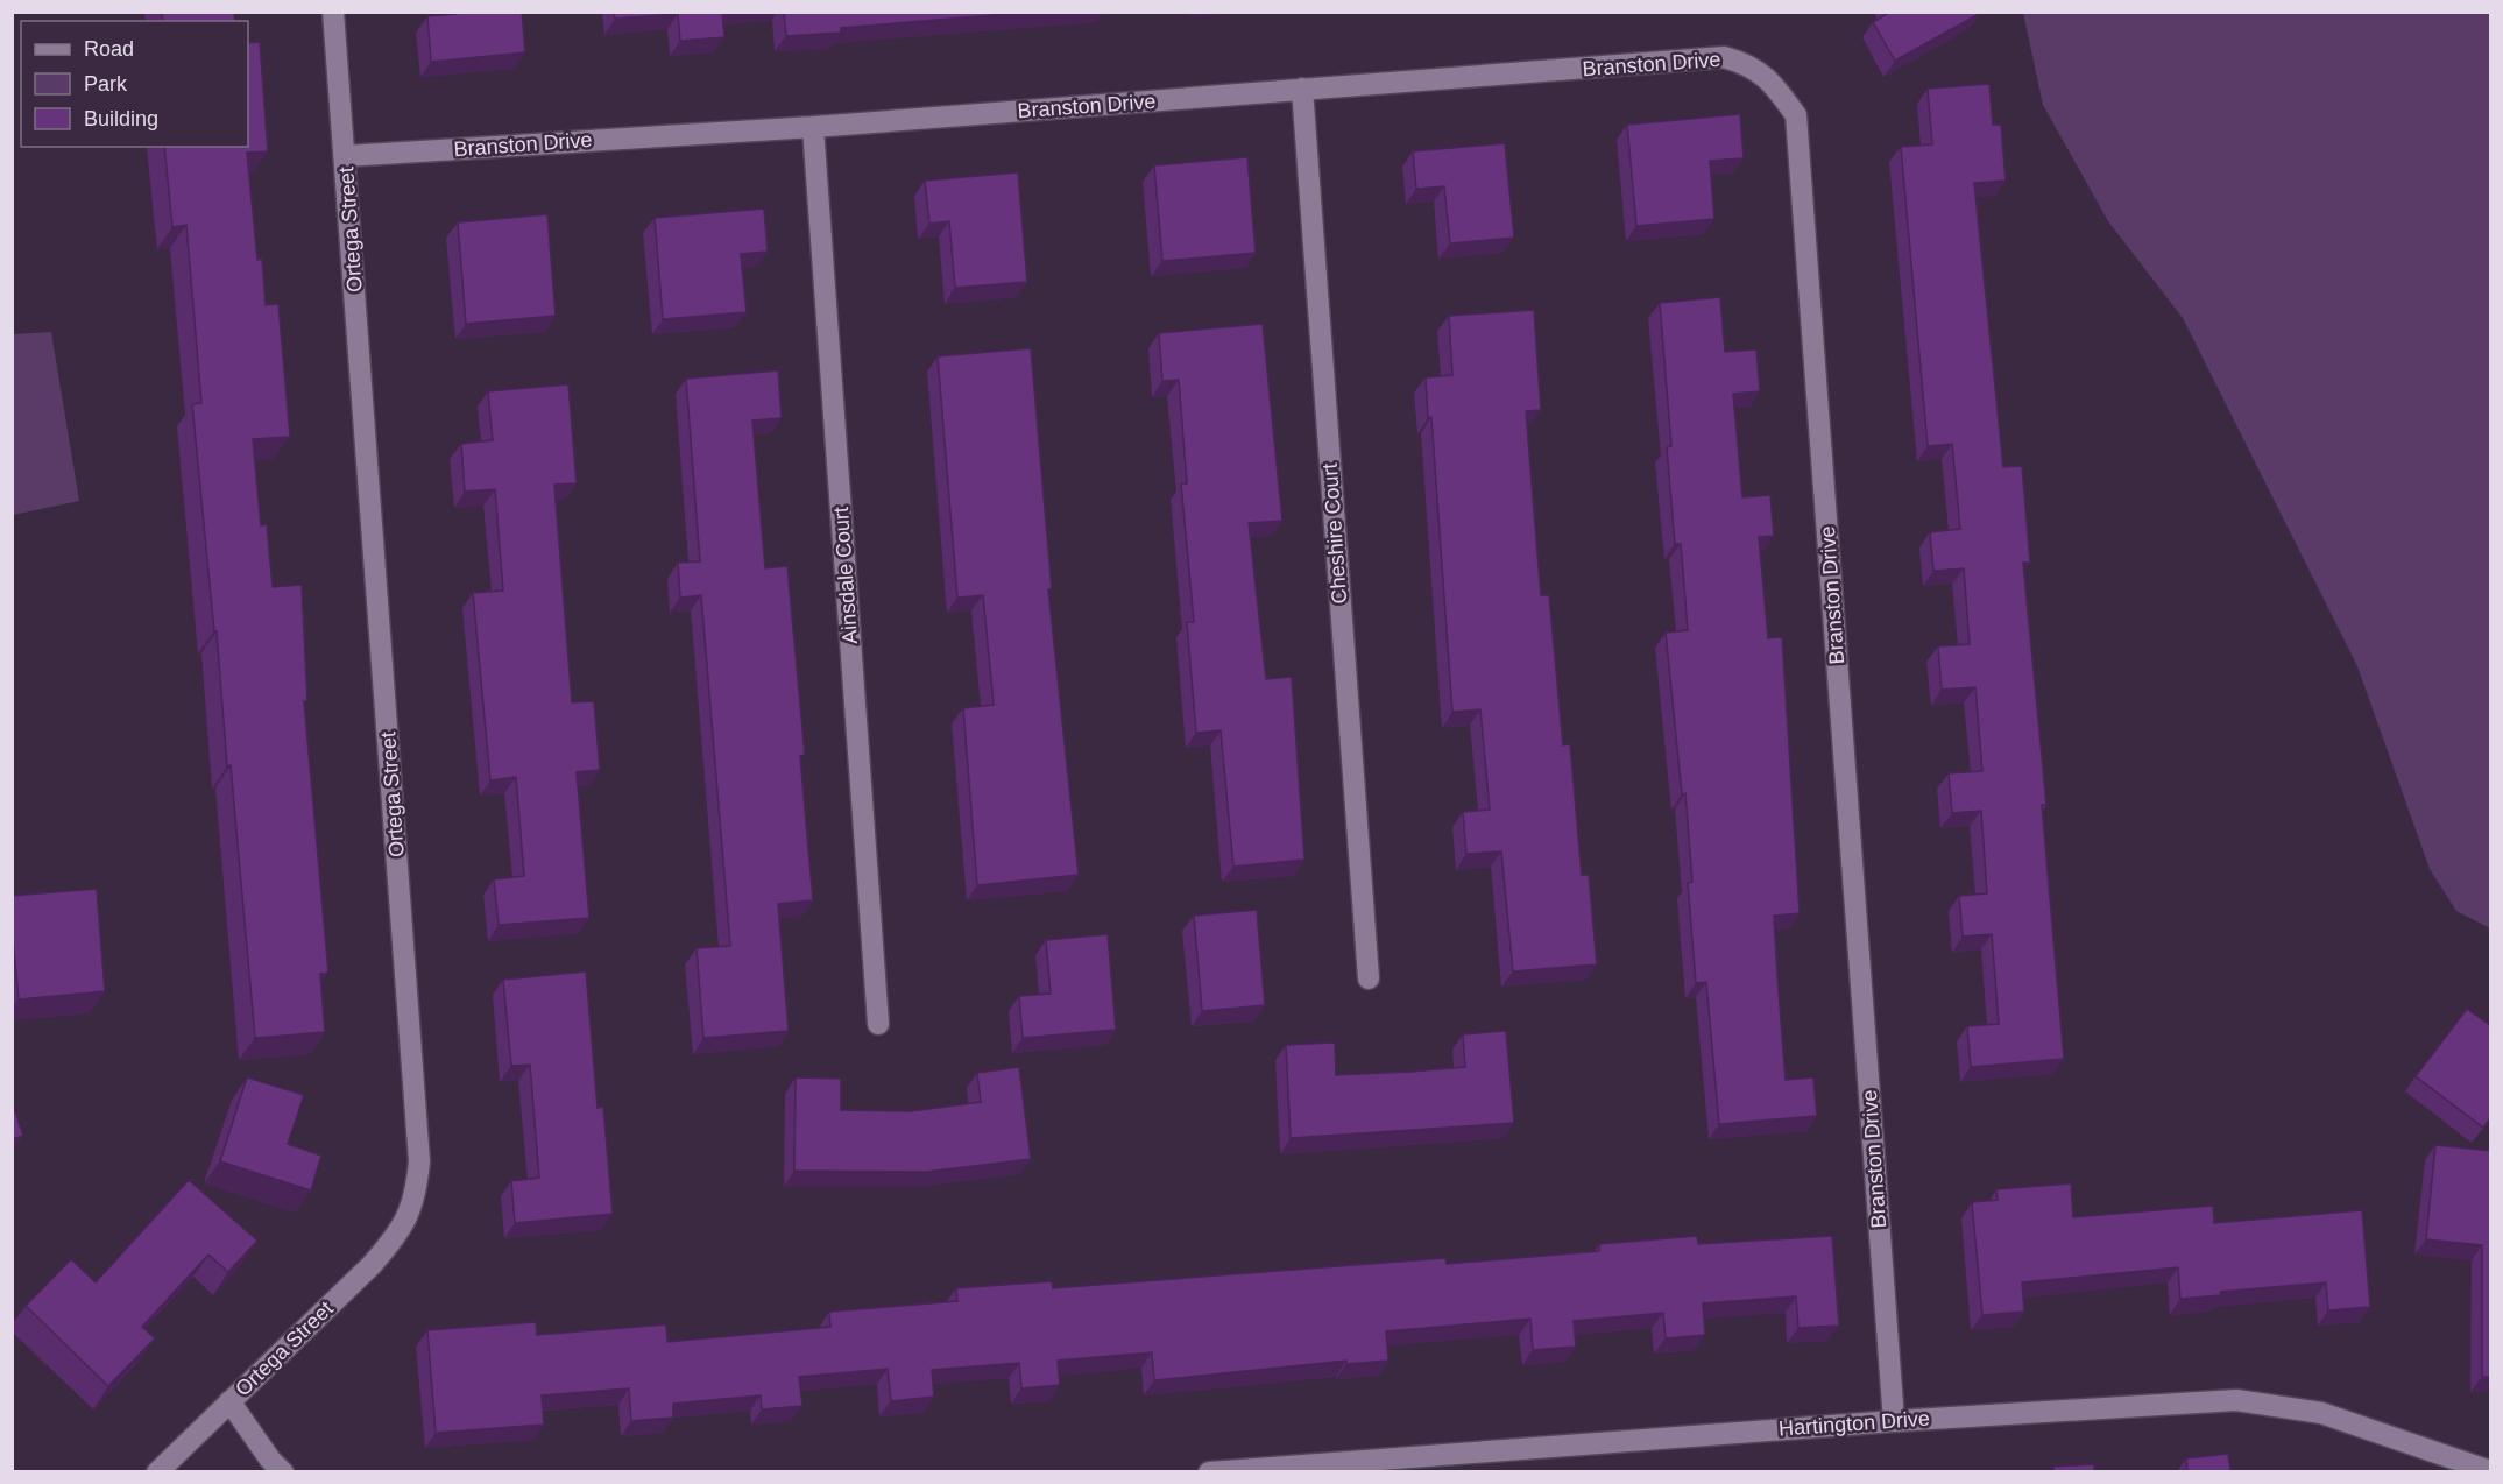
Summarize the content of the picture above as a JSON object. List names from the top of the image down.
{
  "streets": {
    "street": [
      "Branston Drive",
      "Ortega Street",
      "Cheshire Court",
      "Ainsdale Court",
      "Hartington Drive"
    ]
  },
  "crossings": [
    ["Branston Drive", "Ortega Street"],
    ["Branston Drive", "Cheshire Court"],
    ["Branston Drive", "Ainsdale Court"],
    ["Branston Drive", "Hartington Drive"]
  ],
  "legend": ["Road", "Park", "Building"]
}
